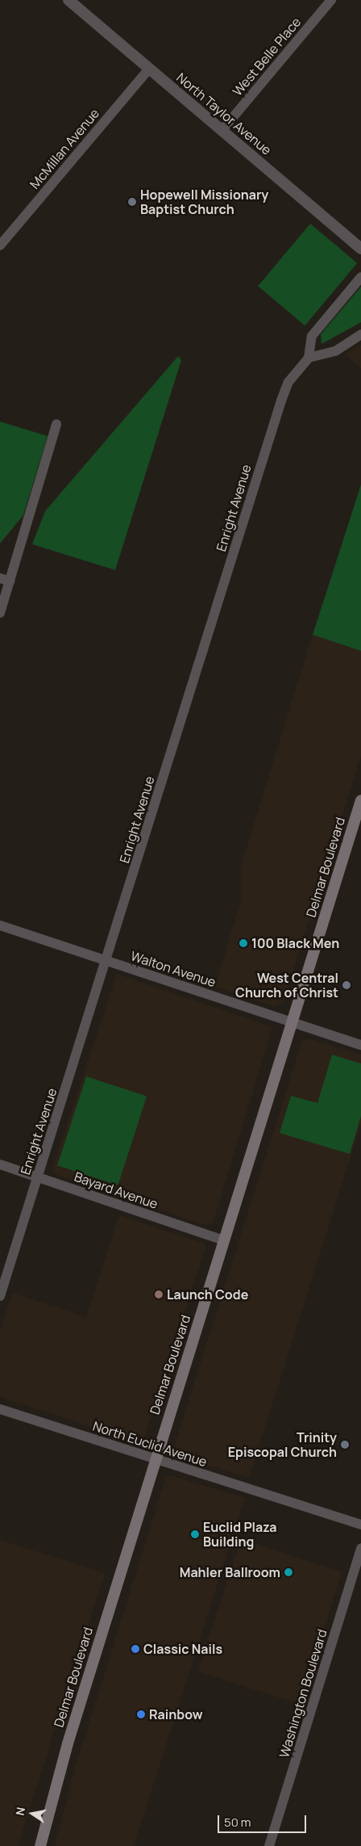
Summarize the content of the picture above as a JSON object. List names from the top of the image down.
{
  "streets": {
    "main road": ["Delmar Boulevard"],
    "street": [
      "West Belle Place",
      "North Taylor Avenue",
      "McMillan Avenue",
      "Enright Avenue",
      "Walton Avenue",
      "Bayard Avenue",
      "North Euclid Avenue",
      "Washington Boulevard"
    ]
  },
  "crossings": [
    ["West Belle Place", "North Taylor Avenue"],
    ["North Taylor Avenue", "McMillan Avenue"],
    ["Enright Avenue", "Walton Avenue"],
    ["Enright Avenue", "Bayard Avenue"],
    ["Delmar Boulevard", "Walton Avenue"],
    ["Delmar Boulevard", "Bayard Avenue"],
    ["Delmar Boulevard", "North Euclid Avenue"]
  ],
  "places": [
    "Hopewell Missionary Baptist Church",
    "100 Black Men",
    "West Central Church of Christ",
    "Launch Code",
    "Trinity Episcopal Church",
    "Euclid Plaza Building",
    "Mahler Ballroom",
    "Classic Nails",
    "Rainbow"
  ],
  "scale_bar": "50 m",
  "north": "left"
}
